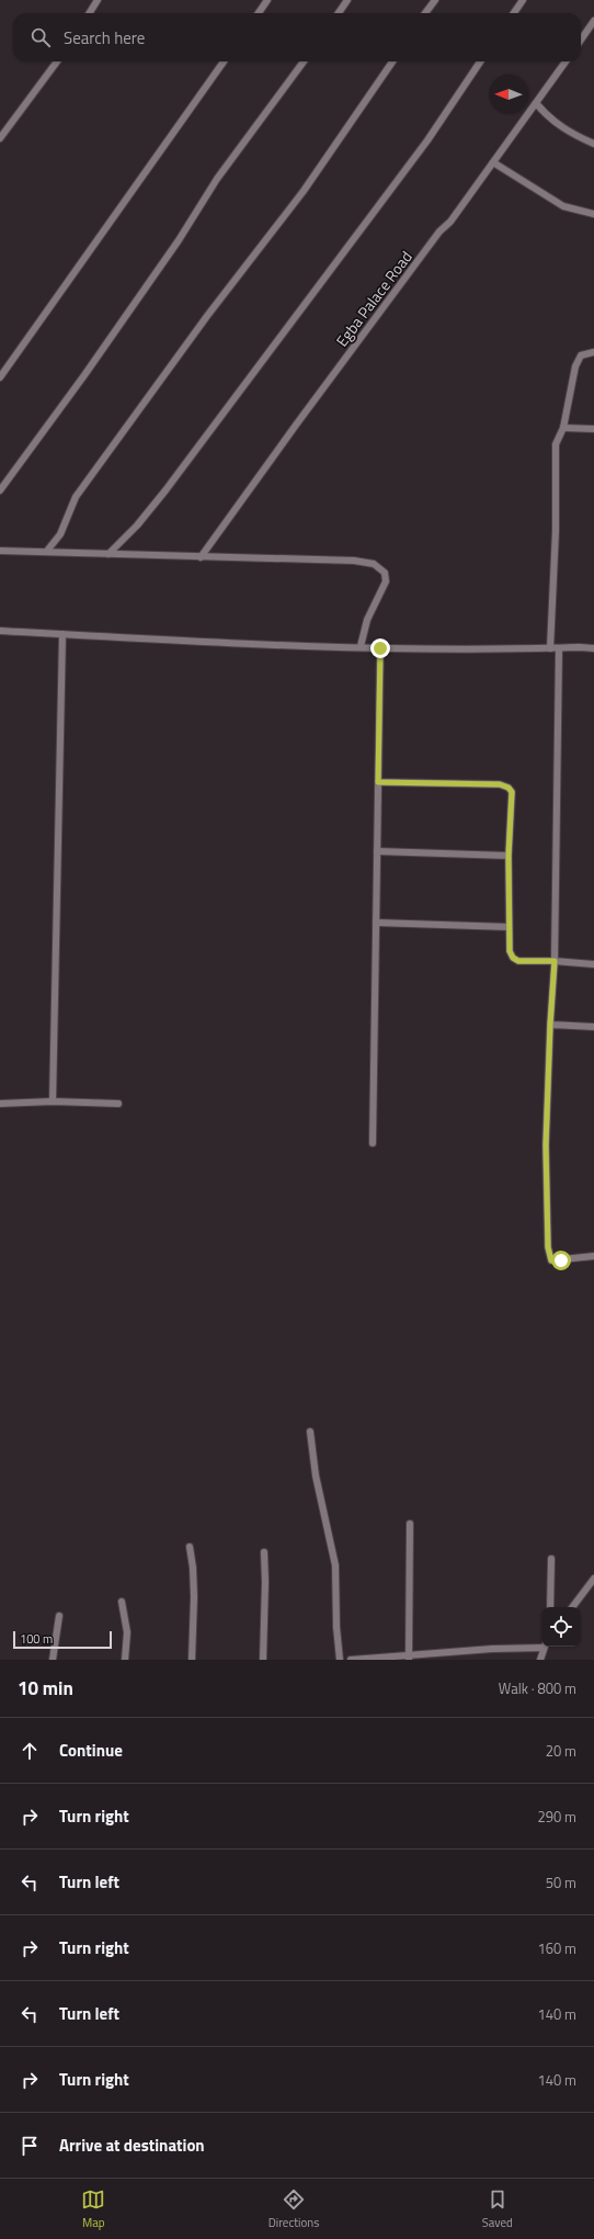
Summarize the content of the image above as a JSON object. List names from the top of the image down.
{
  "streets": {
    "street": ["Egba Palace Road"]
  },
  "scale_bar": "100 m",
  "north": "left",
  "page": {
    "search": "Search here",
    "scale": "100 m",
    "heading": ["10 min", "Walk · 800 m"],
    "list": [
      ["Continue", "20 m"],
      ["Turn right", "290 m"],
      ["Turn left", "50 m"],
      ["Turn right", "160 m"],
      ["Turn left", "140 m"],
      ["Turn right", "140 m"],
      "Arrive at destination"
    ],
    "nav": ["Map", "Directions", "Saved"]
  }
}
